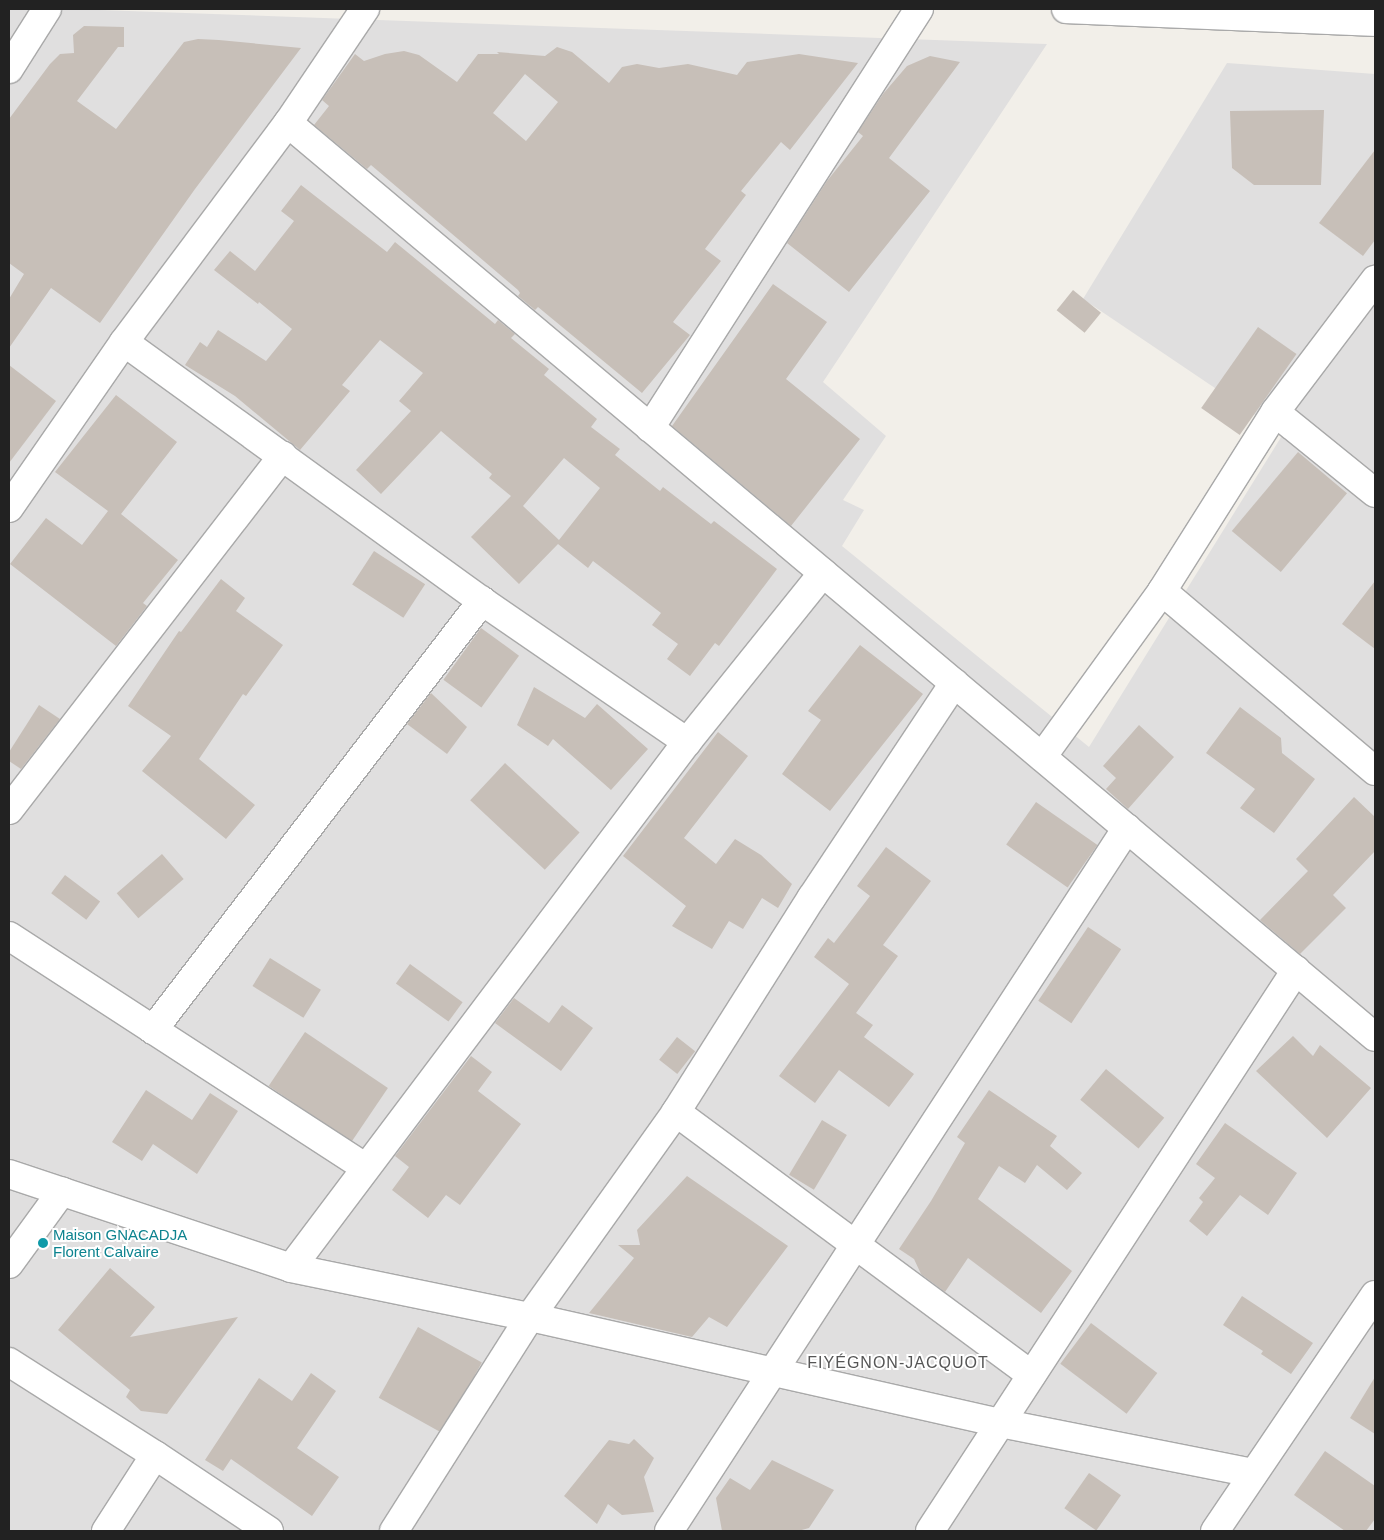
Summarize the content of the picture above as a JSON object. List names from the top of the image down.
{
  "districts": ["FIYÉGNON-JACQUOT"],
  "places": ["Maison GNACADJA Florent Calvaire"]
}
